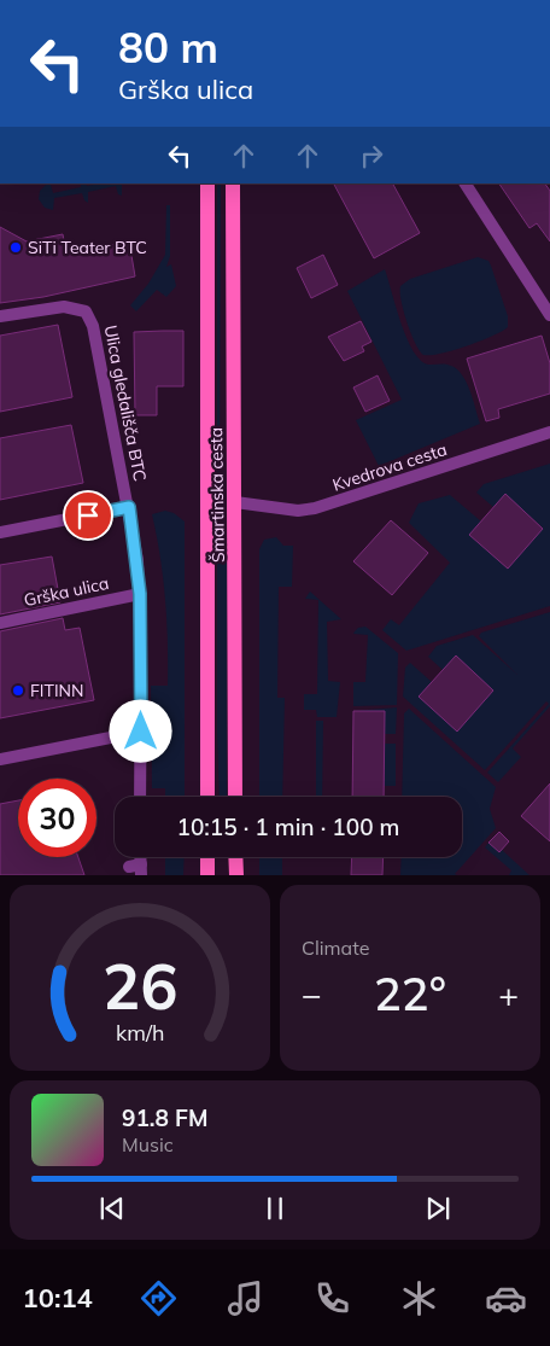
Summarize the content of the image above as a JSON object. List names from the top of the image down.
{
  "streets": {
    "main road": ["Šmartinska cesta"],
    "street": ["Ulica gledališča BTC", "Kvedrova cesta", "Grška ulica"]
  },
  "crossings": [
    ["Ulica gledališča BTC", "Grška ulica"],
    ["Kvedrova cesta", "Šmartinska cesta"]
  ],
  "places": ["SiTi Teater BTC", "FITINN"],
  "page": {
    "turn": ["80 m", "Grška ulica"],
    "limit": "30",
    "trip": "10:15 · 1 min · 100 m",
    "tile": "Climate",
    "heat": ["−", "22°", "+"],
    "song": ["91.8 FM", "Music"],
    "tabs": "10:14",
    "gauge": ["26", "km/h"]
  }
}
